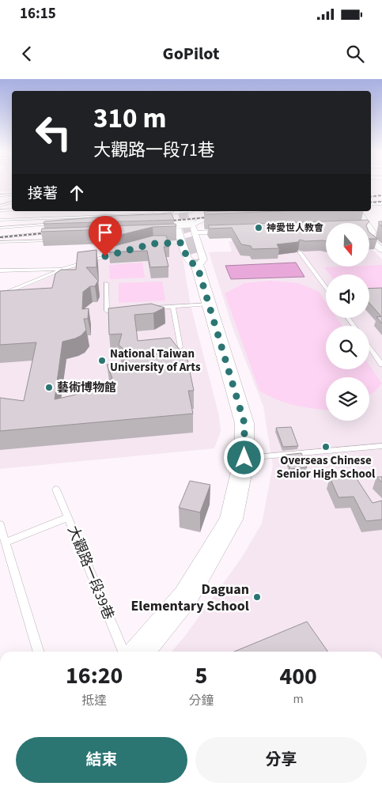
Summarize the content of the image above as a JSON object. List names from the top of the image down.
{
  "streets": {
    "lane": ["大觀路一段39巷"]
  },
  "places": [
    "神愛世人教會",
    "National Taiwan University of Arts",
    "藝術博物館",
    "Overseas Chinese Senior High School",
    "Daguan Elementary School"
  ],
  "north": "bottom",
  "page": {
    "status": "16:15",
    "header": "GoPilot",
    "turn": ["310 m", "大觀路一段71巷"],
    "then": "接著",
    "eta": [
      "16:20",
      "抵達",
      "5",
      "分鐘",
      "400",
      "m"
    ],
    "buttons": ["結束", "分享"]
  }
}
